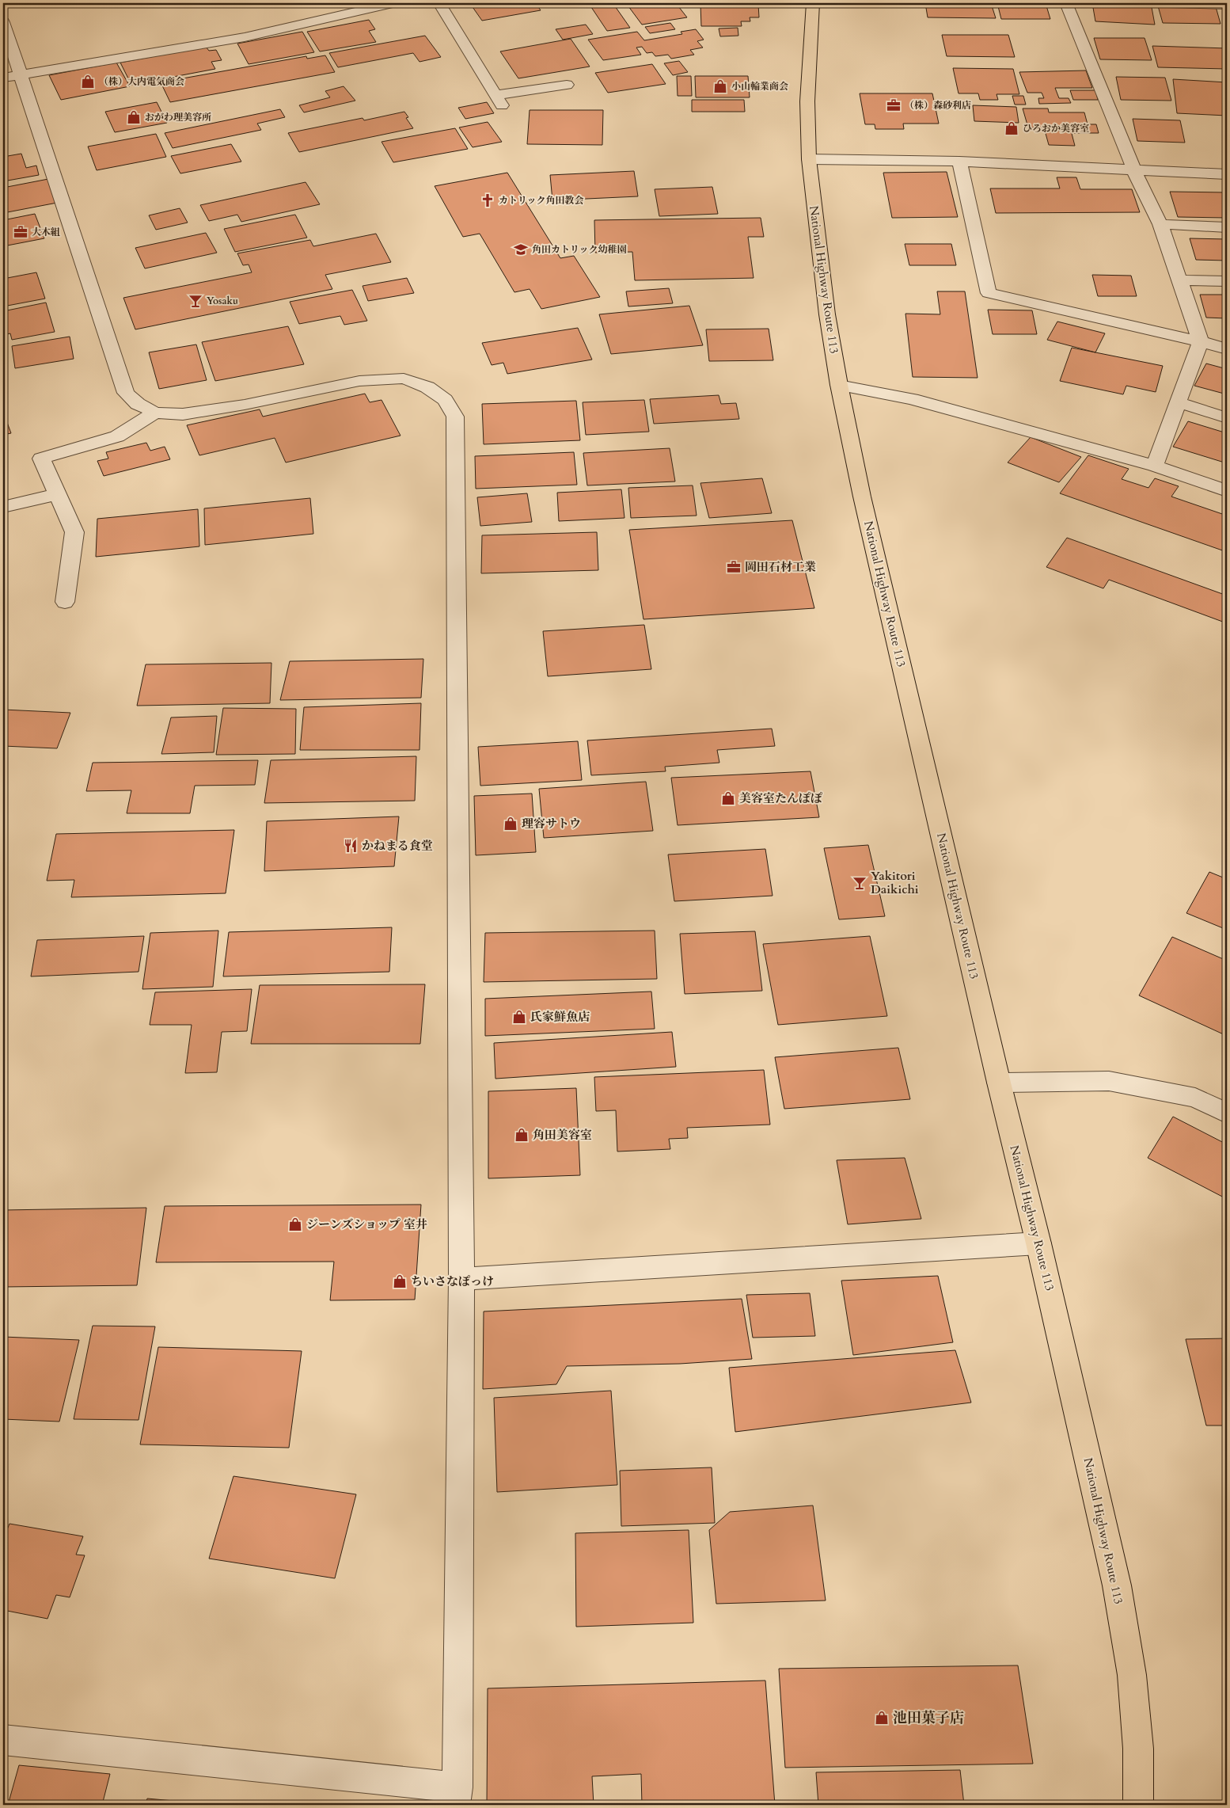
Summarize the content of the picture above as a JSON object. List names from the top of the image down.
{
  "streets": {
    "highway": ["National Highway Route 113"]
  },
  "places": {
    "shop": [
      "（株）大内電気商会",
      "小山輪業商会",
      "おがわ理美容所",
      "ひろおか美容室",
      "美容室たんぽぽ",
      "理容サトウ",
      "氏家鮮魚店",
      "角田美容室",
      "ジーンズショップ 室井",
      "ちいさなぽっけ",
      "池田菓子店"
    ],
    "office": ["（株）森砂利店", "大木組", "岡田石材工業"],
    "church": ["カトリック角田教会"],
    "school or university": ["角田カトリック幼稚園"],
    "bar": ["Yosaku", "Yakitori Daikichi"],
    "restaurant": ["かねまる食堂"]
  }
}
